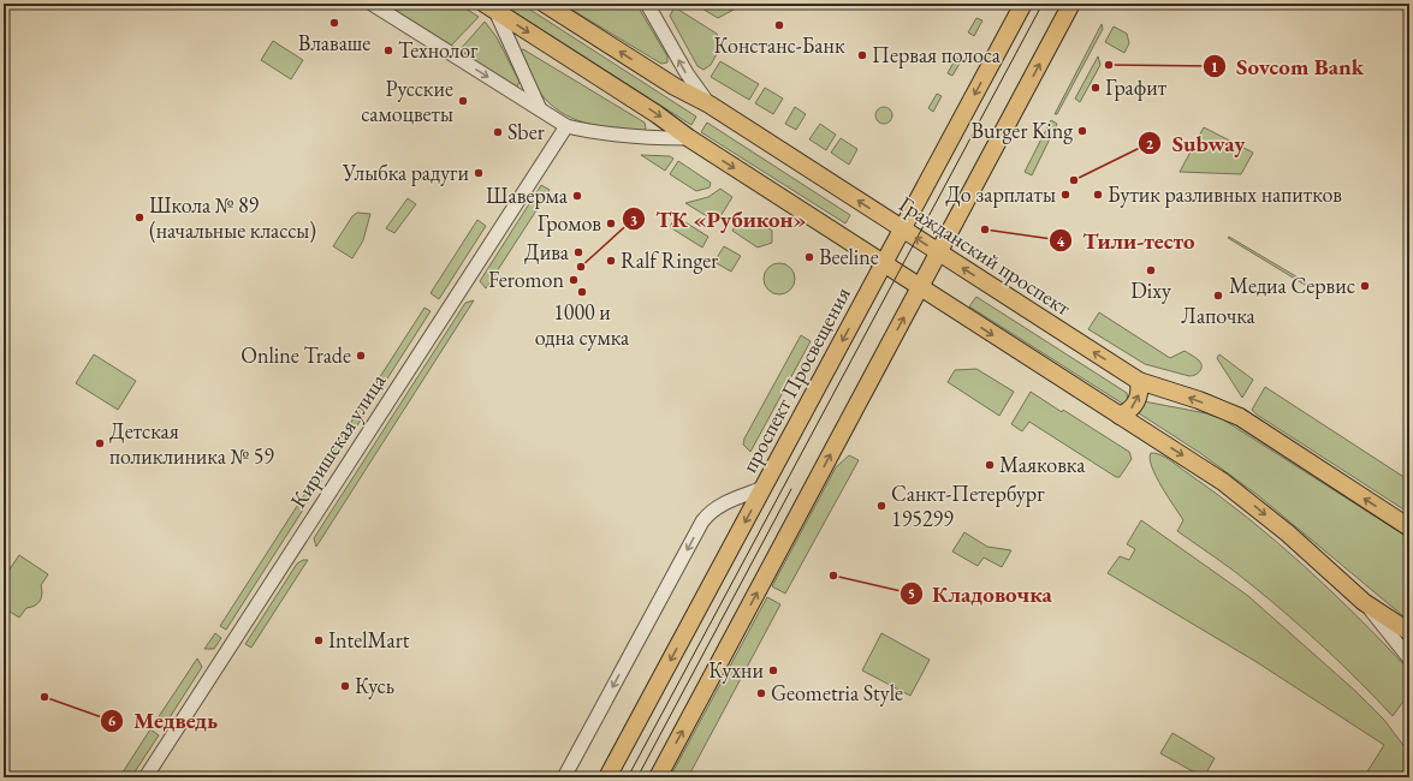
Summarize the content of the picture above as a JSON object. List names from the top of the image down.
{
  "streets": {
    "main road": ["Гражданский проспект", "проспект Просвещения"],
    "street": ["Киришская улица"]
  },
  "crossings": [
    ["Гражданский проспект", "проспект Просвещения"]
  ],
  "places": [
    "Влаваше",
    "Констанс-Банк",
    "Технолог",
    "Первая полоса",
    "Sovcom Bank",
    "Графит",
    "Русские самоцветы",
    "Burger King",
    "Sber",
    "Улыбка радуги",
    "Subway",
    "До зарплаты",
    "Бутик разливных напитков",
    "Шаверма",
    "Школа № 89 (начальные классы)",
    "Громов",
    "Тили-тесто",
    "Дива",
    "Beeline",
    "Ralf Ringer",
    "ТК «Рубикон»",
    "Dixy",
    "Feromon",
    "Медиа Сервис",
    "1000 и одна сумка",
    "Лапочка",
    "Online Trade",
    "Детская поликлиника № 59",
    "Маяковка",
    "Санкт-Петербург 195299",
    "Кладовочка",
    "IntelMart",
    "Кухни",
    "Кусь",
    "Geometria Style",
    "Медведь"
  ]
}
